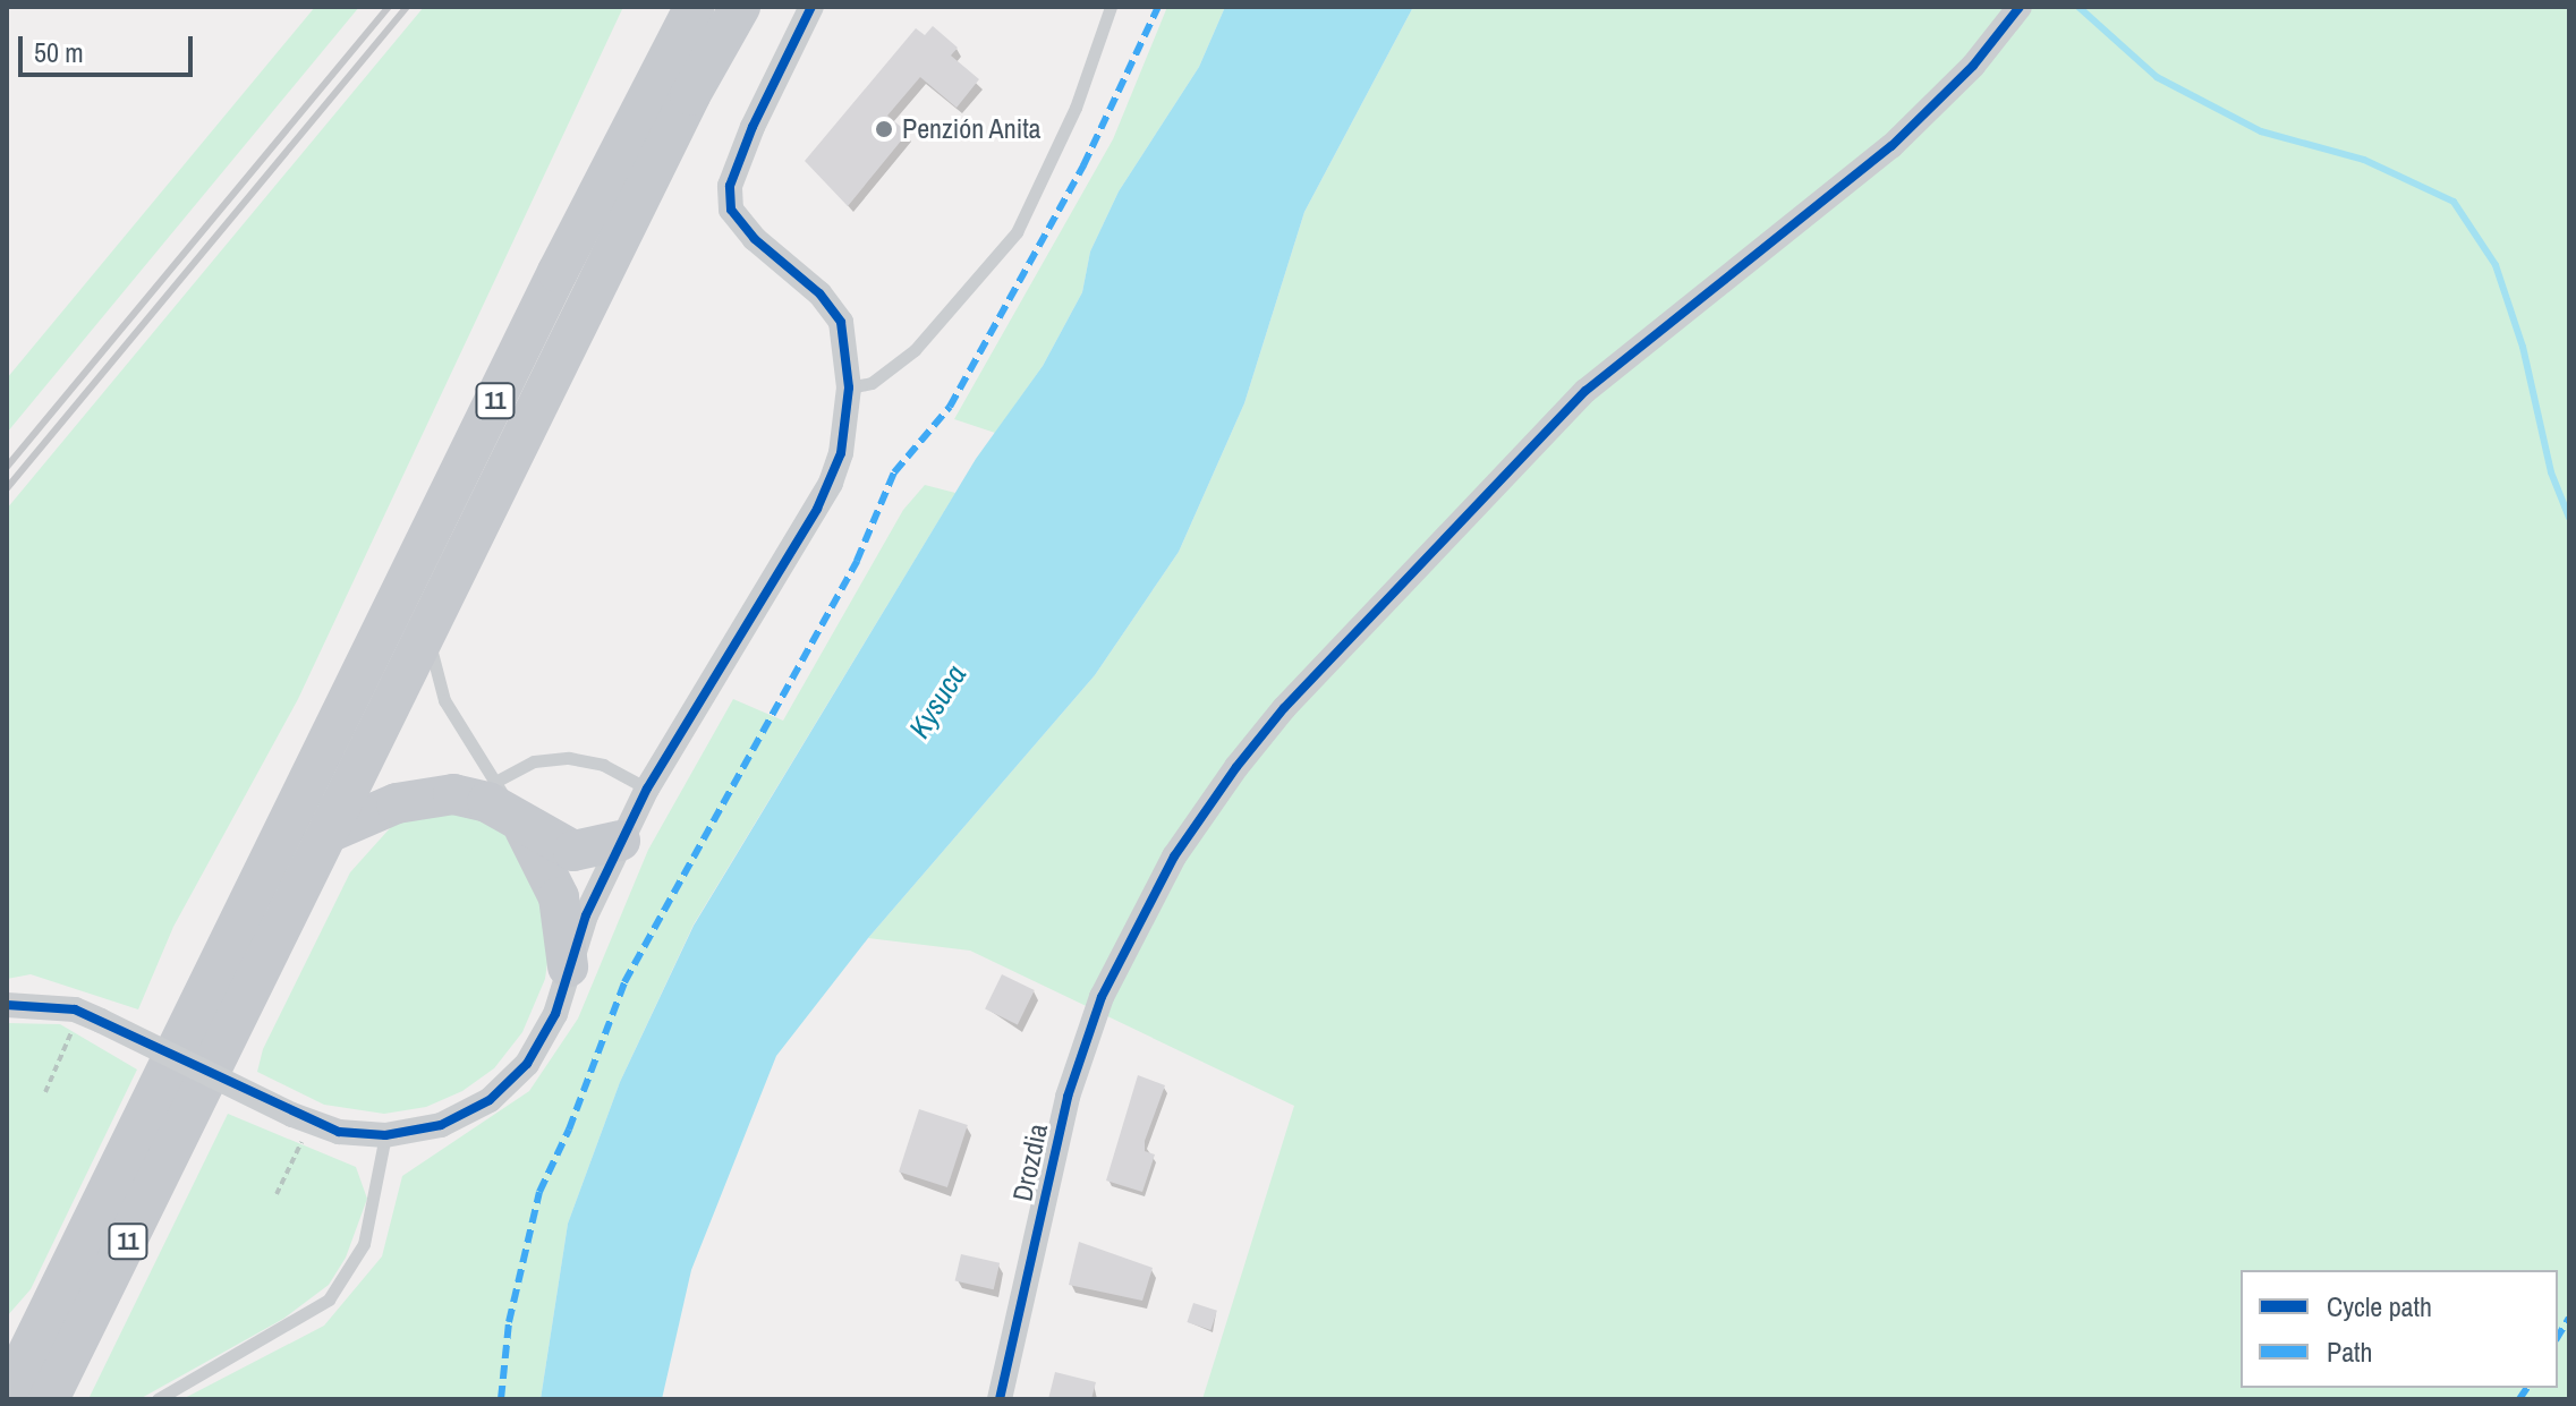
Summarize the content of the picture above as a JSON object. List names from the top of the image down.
{
  "streets": {
    "main road": ["11"],
    "street": ["Drozdia"]
  },
  "water": ["Kysuca"],
  "places": ["Penzión Anita"],
  "legend": ["Cycle path", "Path"],
  "scale_bar": "50 m"
}
